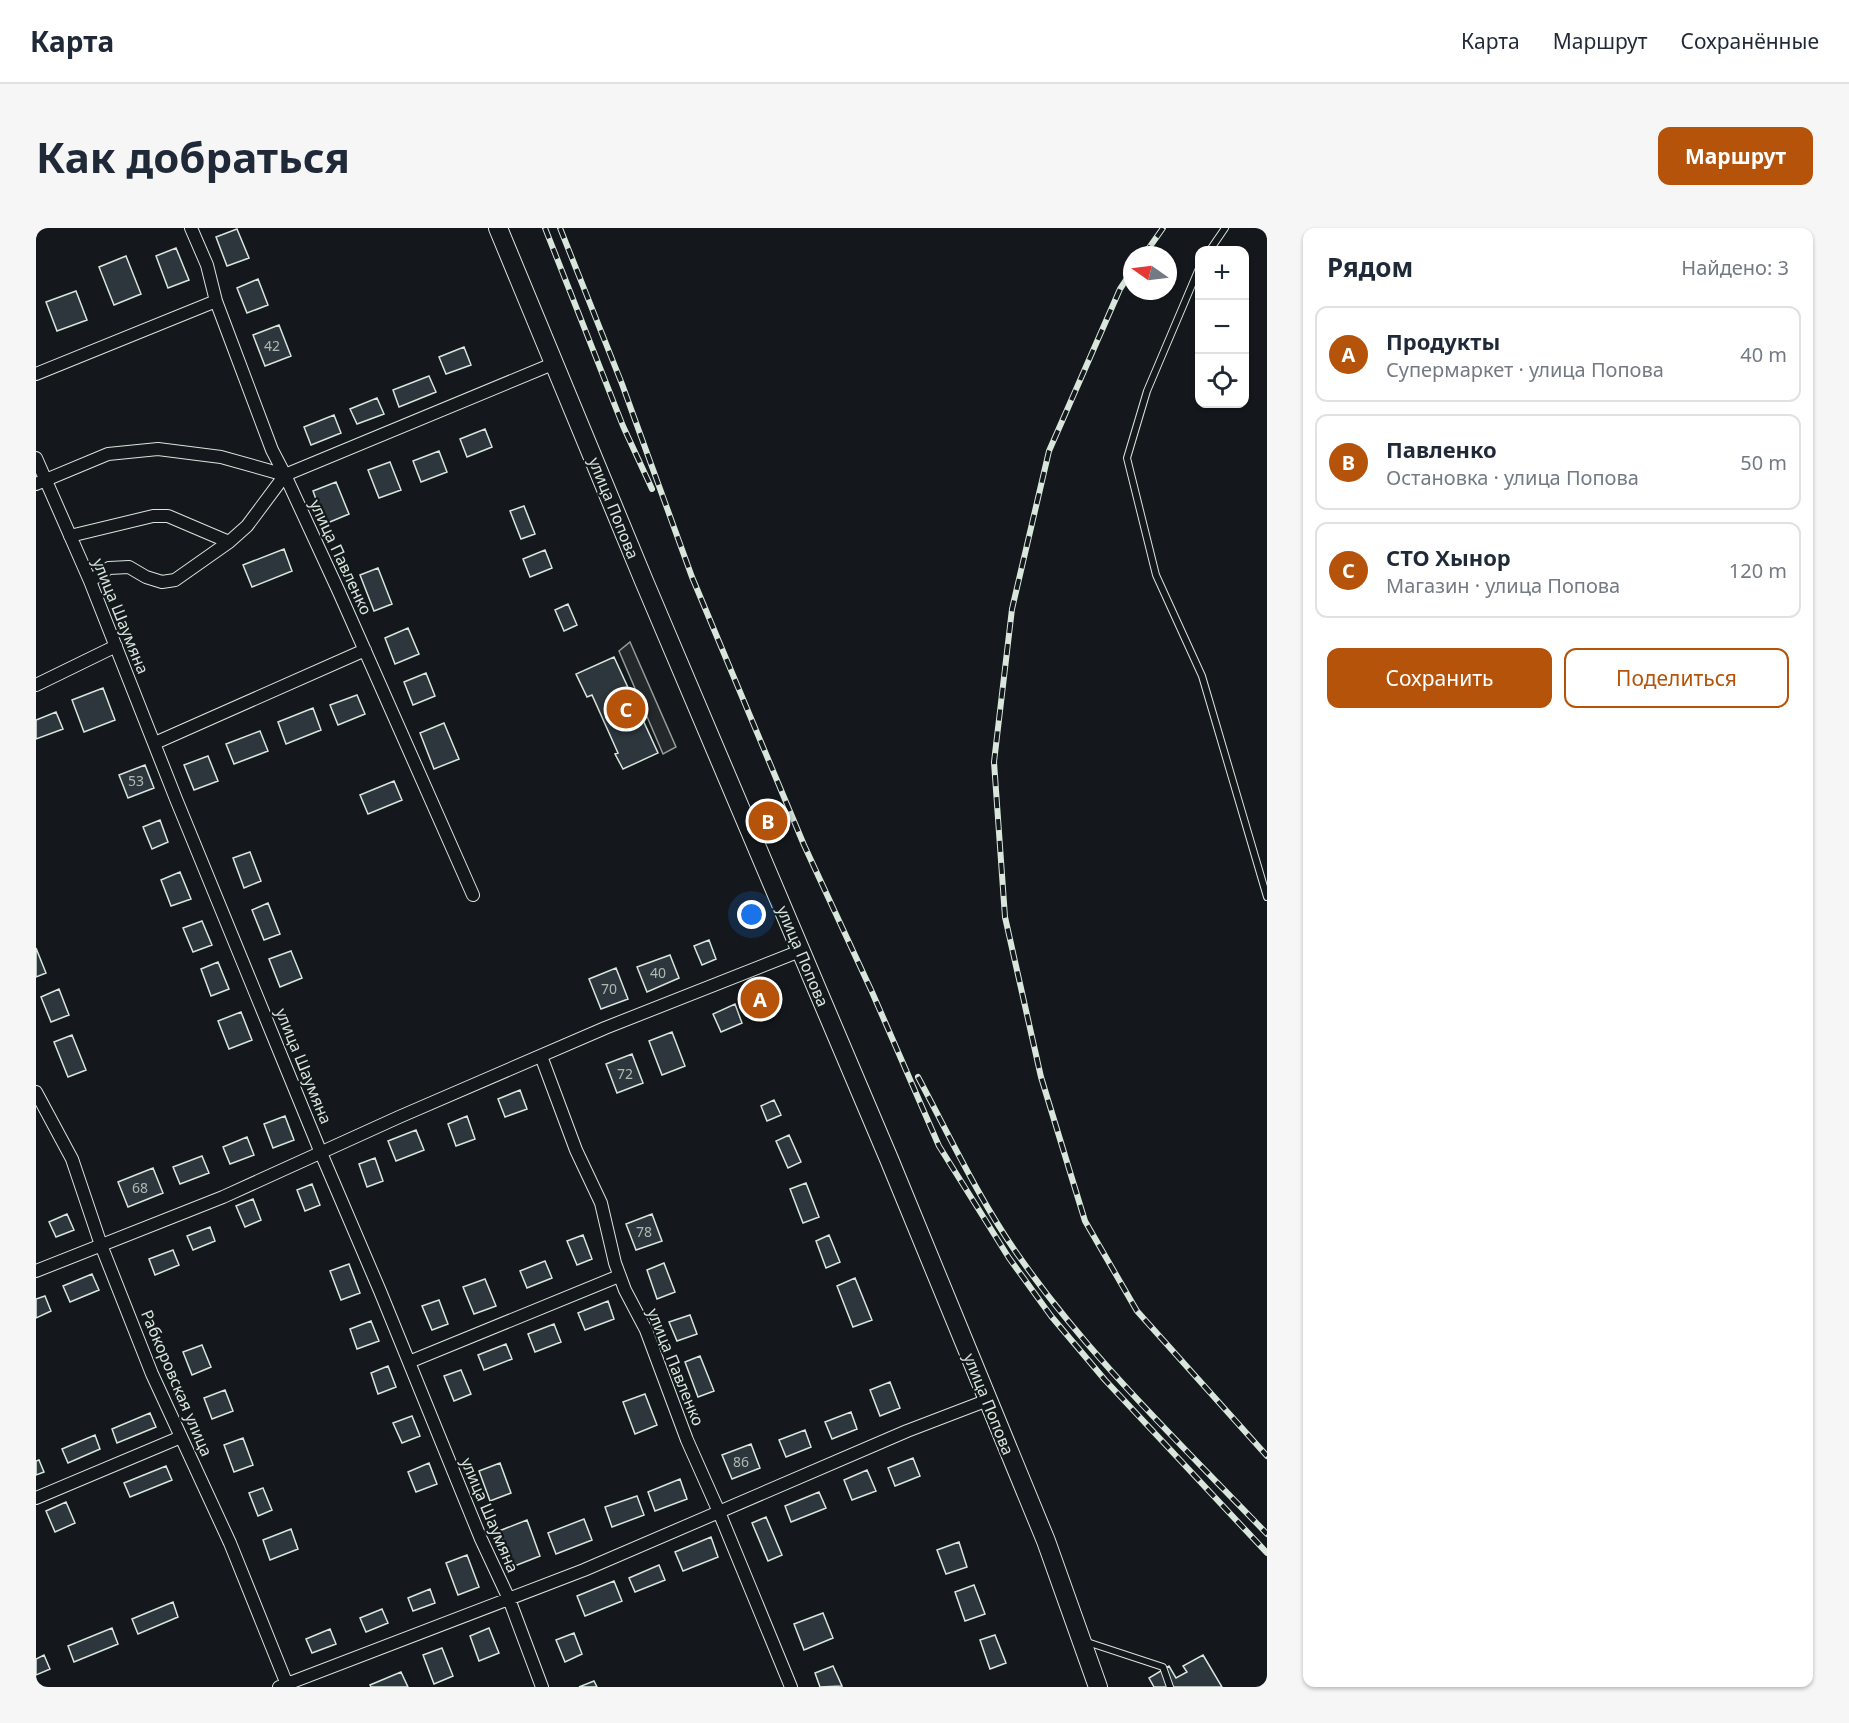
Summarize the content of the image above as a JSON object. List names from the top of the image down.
{
  "streets": {
    "main road": ["улица Попова"],
    "street": ["улица Павленко", "улица Шаумяна", "Рабкоровская улица"]
  },
  "house_numbers": [
    "42",
    "53",
    "40",
    "70",
    "72",
    "68",
    "78",
    "86"
  ],
  "north": "left",
  "page": {
    "header": "Карта",
    "nav": ["Карта", "Маршрут", "Сохранённые"],
    "buttons": [
      "Маршрут",
      ["Сохранить", "Поделиться"]
    ],
    "title": "Как добраться",
    "heading": ["Рядом", "Найдено: 3"],
    "map_buttons": ["+", "−"],
    "list": [
      {
        "mark": "A",
        "name": "Продукты",
        "note": "Супермаркет · улица Попова",
        "value": "40 m"
      },
      {
        "mark": "B",
        "name": "Павленко",
        "note": "Остановка · улица Попова",
        "value": "50 m"
      },
      {
        "mark": "C",
        "name": "СТО Хынор",
        "note": "Магазин · улица Попова",
        "value": "120 m"
      }
    ],
    "pins": ["C", "B", "A"]
  }
}
